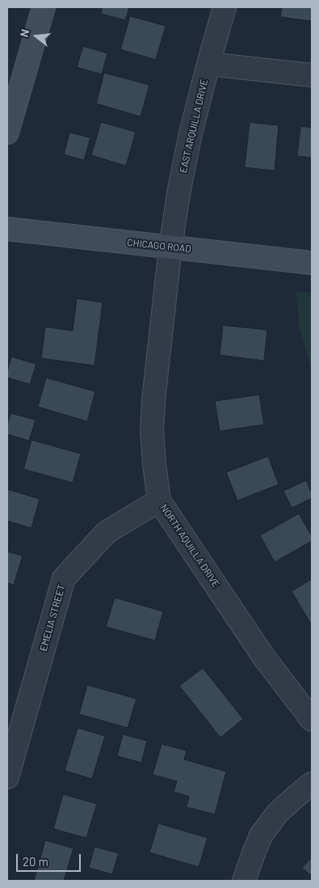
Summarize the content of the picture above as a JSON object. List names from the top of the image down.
{
  "streets": {
    "street": [
      "EAST ARQUILLA DRIVE",
      "CHICAGO ROAD",
      "NORTH AQUILLA DRIVE",
      "EMELIA STREET"
    ]
  },
  "crossings": [
    ["EAST ARQUILLA DRIVE", "CHICAGO ROAD"],
    ["EAST ARQUILLA DRIVE", "NORTH AQUILLA DRIVE"],
    ["CHICAGO ROAD", "NORTH AQUILLA DRIVE"],
    ["NORTH AQUILLA DRIVE", "EMELIA STREET"]
  ],
  "scale_bar": "20 m",
  "north": "left"
}
